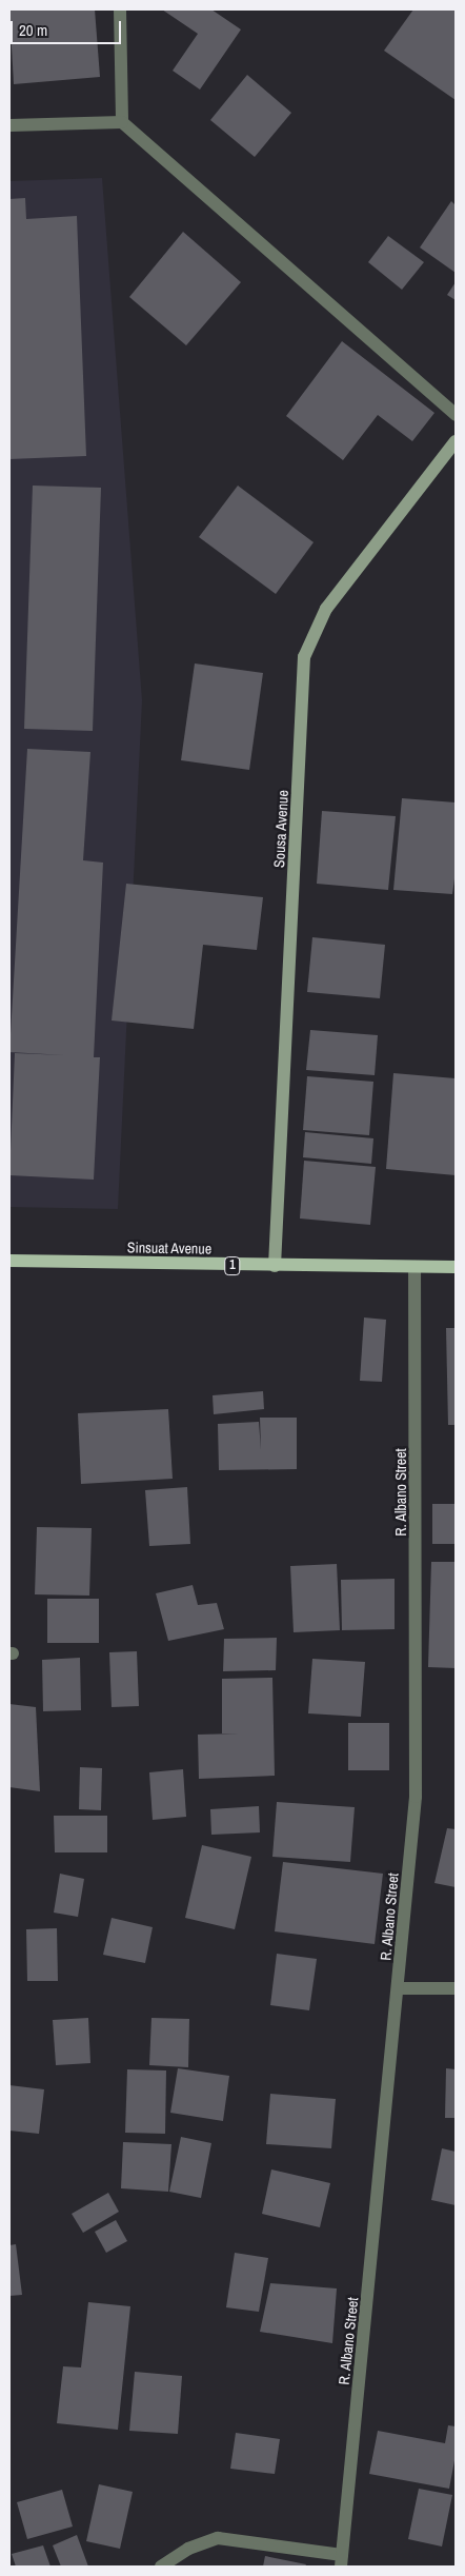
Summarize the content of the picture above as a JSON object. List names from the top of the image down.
{
  "streets": {
    "main road": ["Sinsuat Avenue", "1"],
    "street": ["Sousa Avenue", "R. Albano Street"]
  },
  "crossings": [
    ["Sousa Avenue", "Sinsuat Avenue"],
    ["Sinsuat Avenue", "R. Albano Street"]
  ],
  "scale_bar": "20 m"
}
